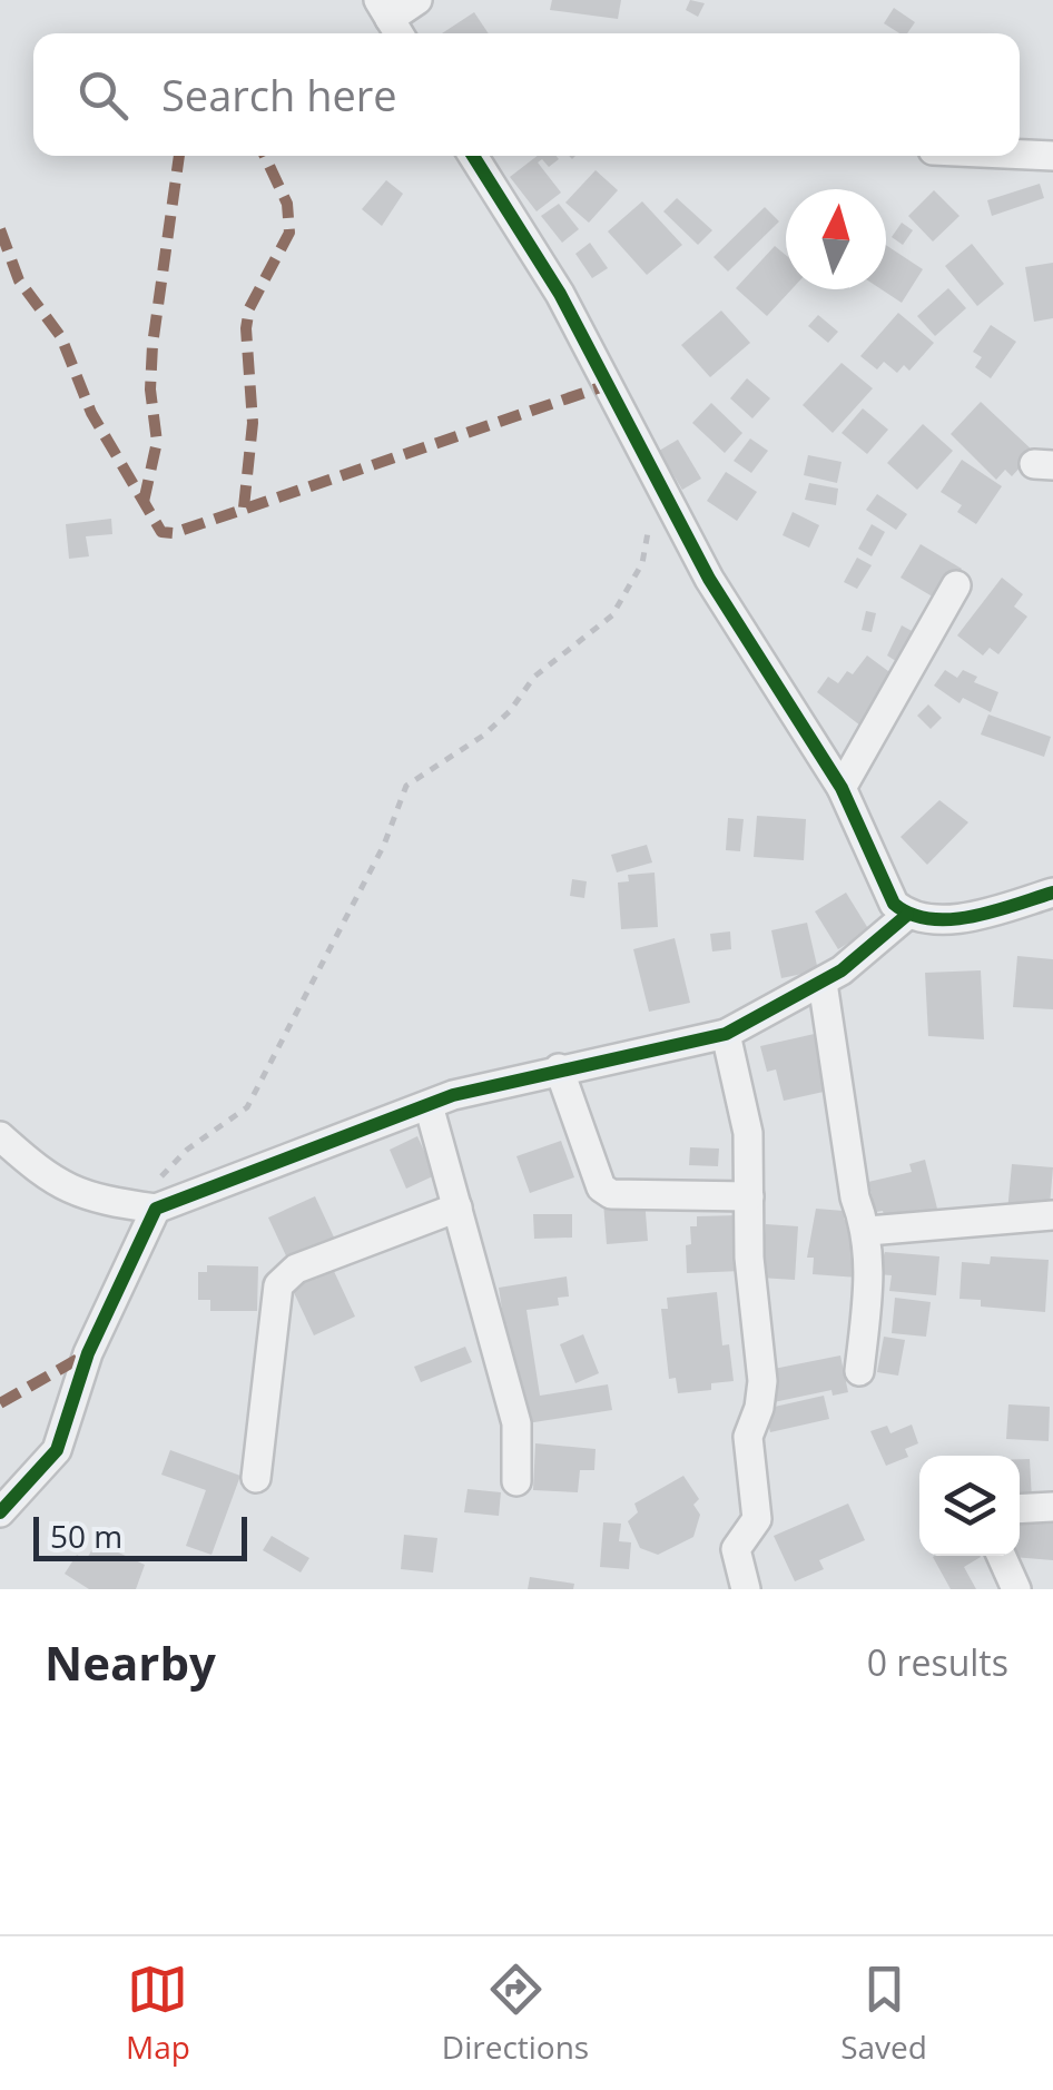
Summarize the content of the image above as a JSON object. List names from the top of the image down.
{
  "scale_bar": "50 m",
  "north": "top",
  "page": {
    "search": "Search here",
    "scale": "50 m",
    "heading": ["Nearby", "0 results"],
    "nav": ["Map", "Directions", "Saved"]
  }
}
